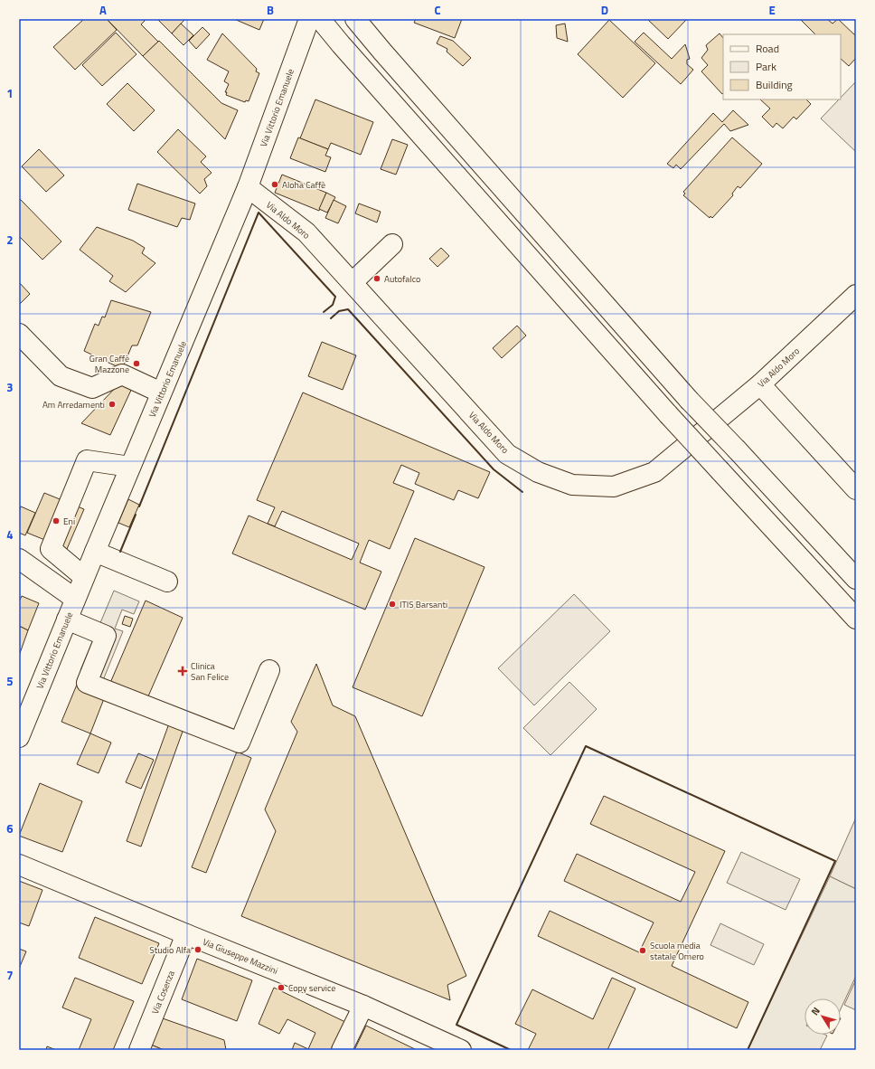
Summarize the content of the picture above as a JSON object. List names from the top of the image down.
{
  "streets": {
    "main road": [
      "Via Vittorio Emanuele",
      "Via Aldo Moro",
      "Via Giuseppe Mazzini",
      "Via Cosenza"
    ]
  },
  "crossings": [
    ["Via Vittorio Emanuele", "Via Aldo Moro"],
    ["Via Giuseppe Mazzini", "Via Cosenza"]
  ],
  "places": {
    "other": [
      "Aloha Caffè",
      "Autofalco",
      "Gran Caffè Mazzone",
      "Am Arredamenti",
      "Eni",
      "ITIS Barsanti",
      "Studio Alfa",
      "Scuola media statale Omero",
      "Copy service"
    ],
    "health": ["Clinica San Felice"]
  },
  "legend": ["Road", "Park", "Building"],
  "north": "top left",
  "grid": {
    "columns": [
      "A",
      "B",
      "C",
      "D",
      "E"
    ],
    "rows": [
      "1",
      "2",
      "3",
      "4",
      "5",
      "6",
      "7"
    ]
  }
}
